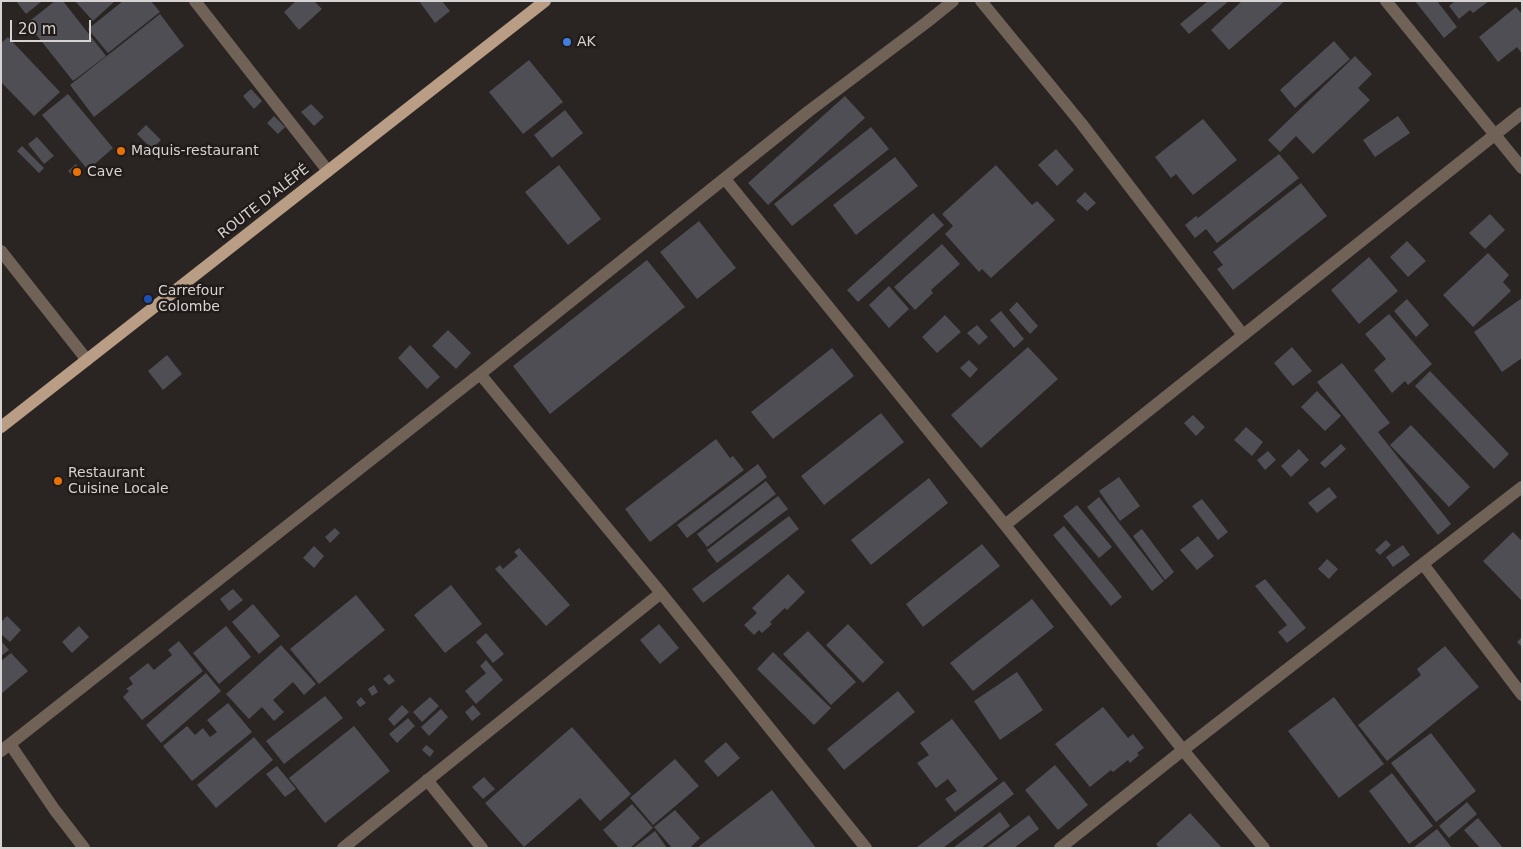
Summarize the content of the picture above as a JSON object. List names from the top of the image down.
{
  "streets": {
    "main road": ["ROUTE D'ALÉPÉ"]
  },
  "places": [
    "AK",
    "Maquis-restaurant",
    "Cave",
    "Carrefour Colombe",
    "Restaurant Cuisine Locale"
  ],
  "scale_bar": "20 m"
}
